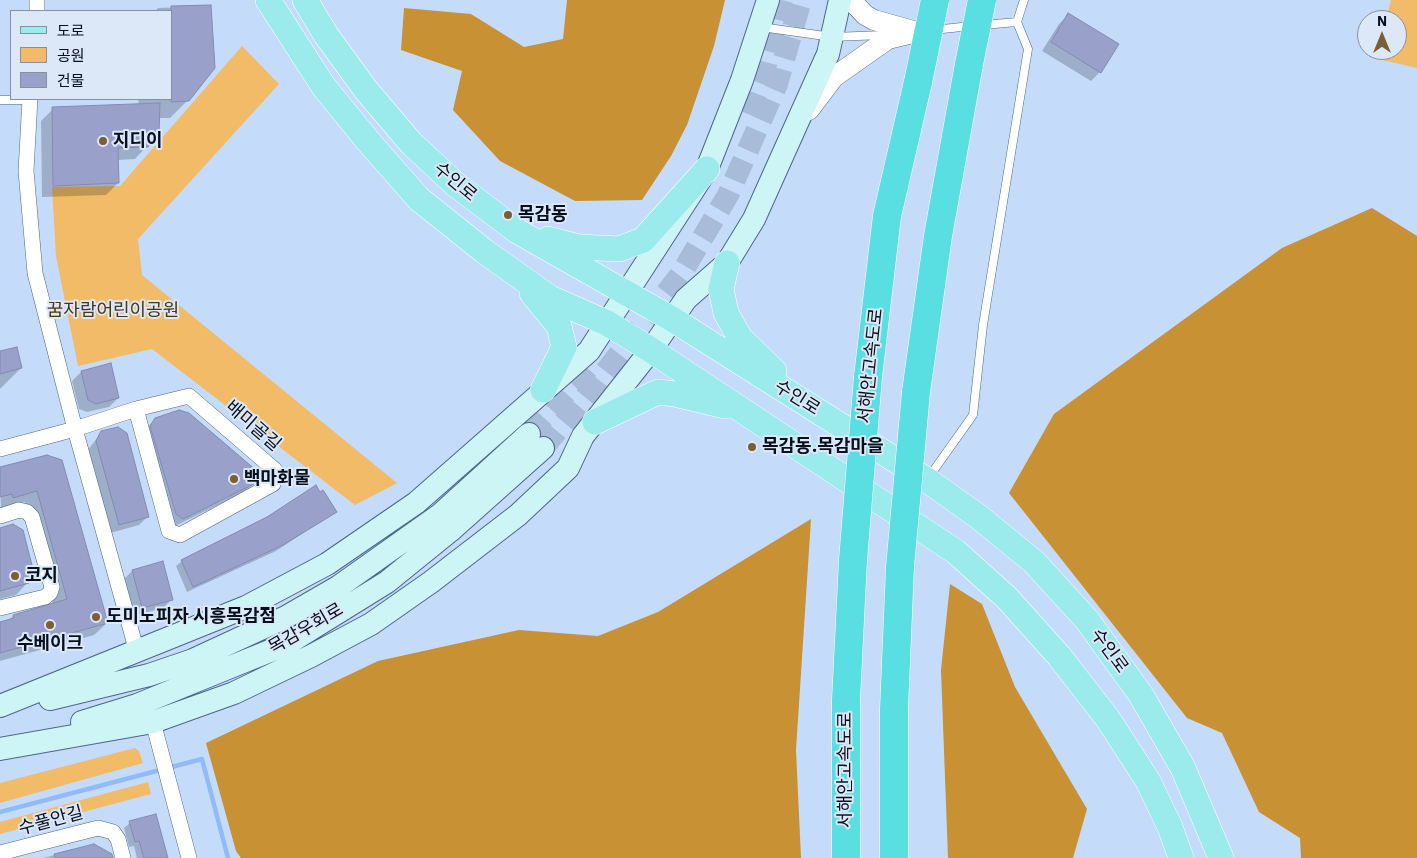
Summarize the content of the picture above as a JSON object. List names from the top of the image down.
{
  "streets": {
    "highway": ["서해안고속도로"],
    "main road": ["수인로", "목감우회로"],
    "street": ["배미골길", "수풀안길"]
  },
  "parks": ["꿈자람어린이공원"],
  "places": [
    "지디이",
    "목감동",
    "목감동.목감마을",
    "백마화물",
    "코지",
    "도미노피자 시흥목감점",
    "수베이크"
  ],
  "legend": ["도로", "공원", "건물"],
  "north": "top"
}
